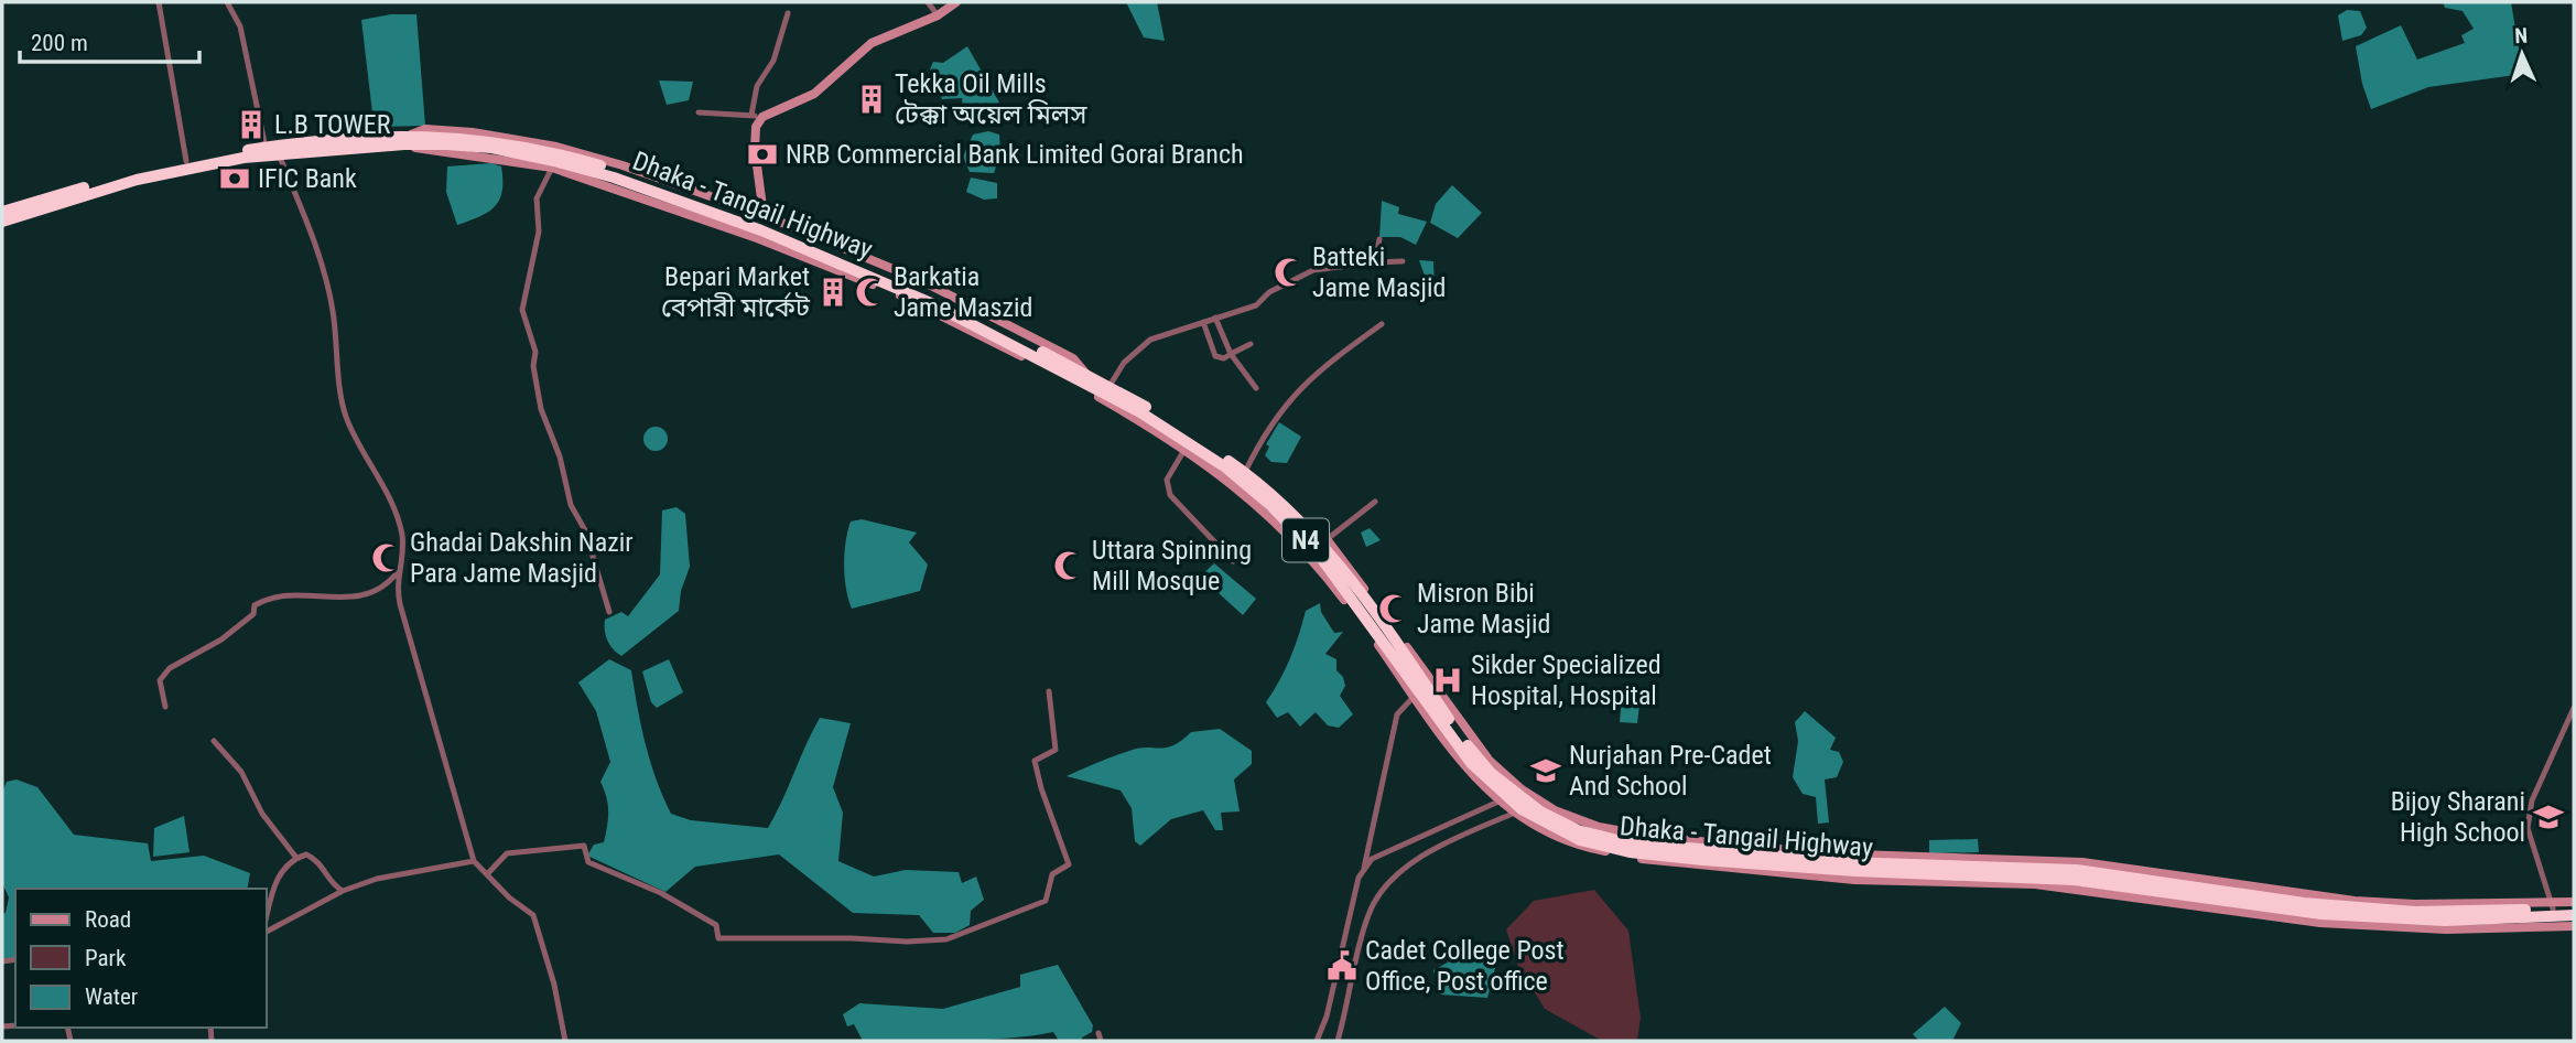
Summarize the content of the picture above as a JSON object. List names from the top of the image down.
{
  "streets": {
    "highway": ["Dhaka - Tangail Highway", "N4"]
  },
  "places": {
    "building": ["Tekka Oil Mills টেক্কা অয়েল মিলস", "L.B TOWER", "Bepari Market বেপারী মার্কেট"],
    "bank": ["NRB Commercial Bank Limited Gorai Branch", "IFIC Bank"],
    "mosque": [
      "Batteki Jame Masjid",
      "Barkatia Jame Maszid",
      "Ghadai Dakshin Nazir Para Jame Masjid",
      "Uttara Spinning Mill Mosque",
      "Misron Bibi Jame Masjid"
    ],
    "hospital": ["Sikder Specialized Hospital, Hospital"],
    "school or university": ["Nurjahan Pre-Cadet And School", "Bijoy Sharani High School"],
    "public building": ["Cadet College Post Office, Post office"]
  },
  "legend": ["Road", "Park", "Water"],
  "scale_bar": "200 m",
  "north": "top"
}
